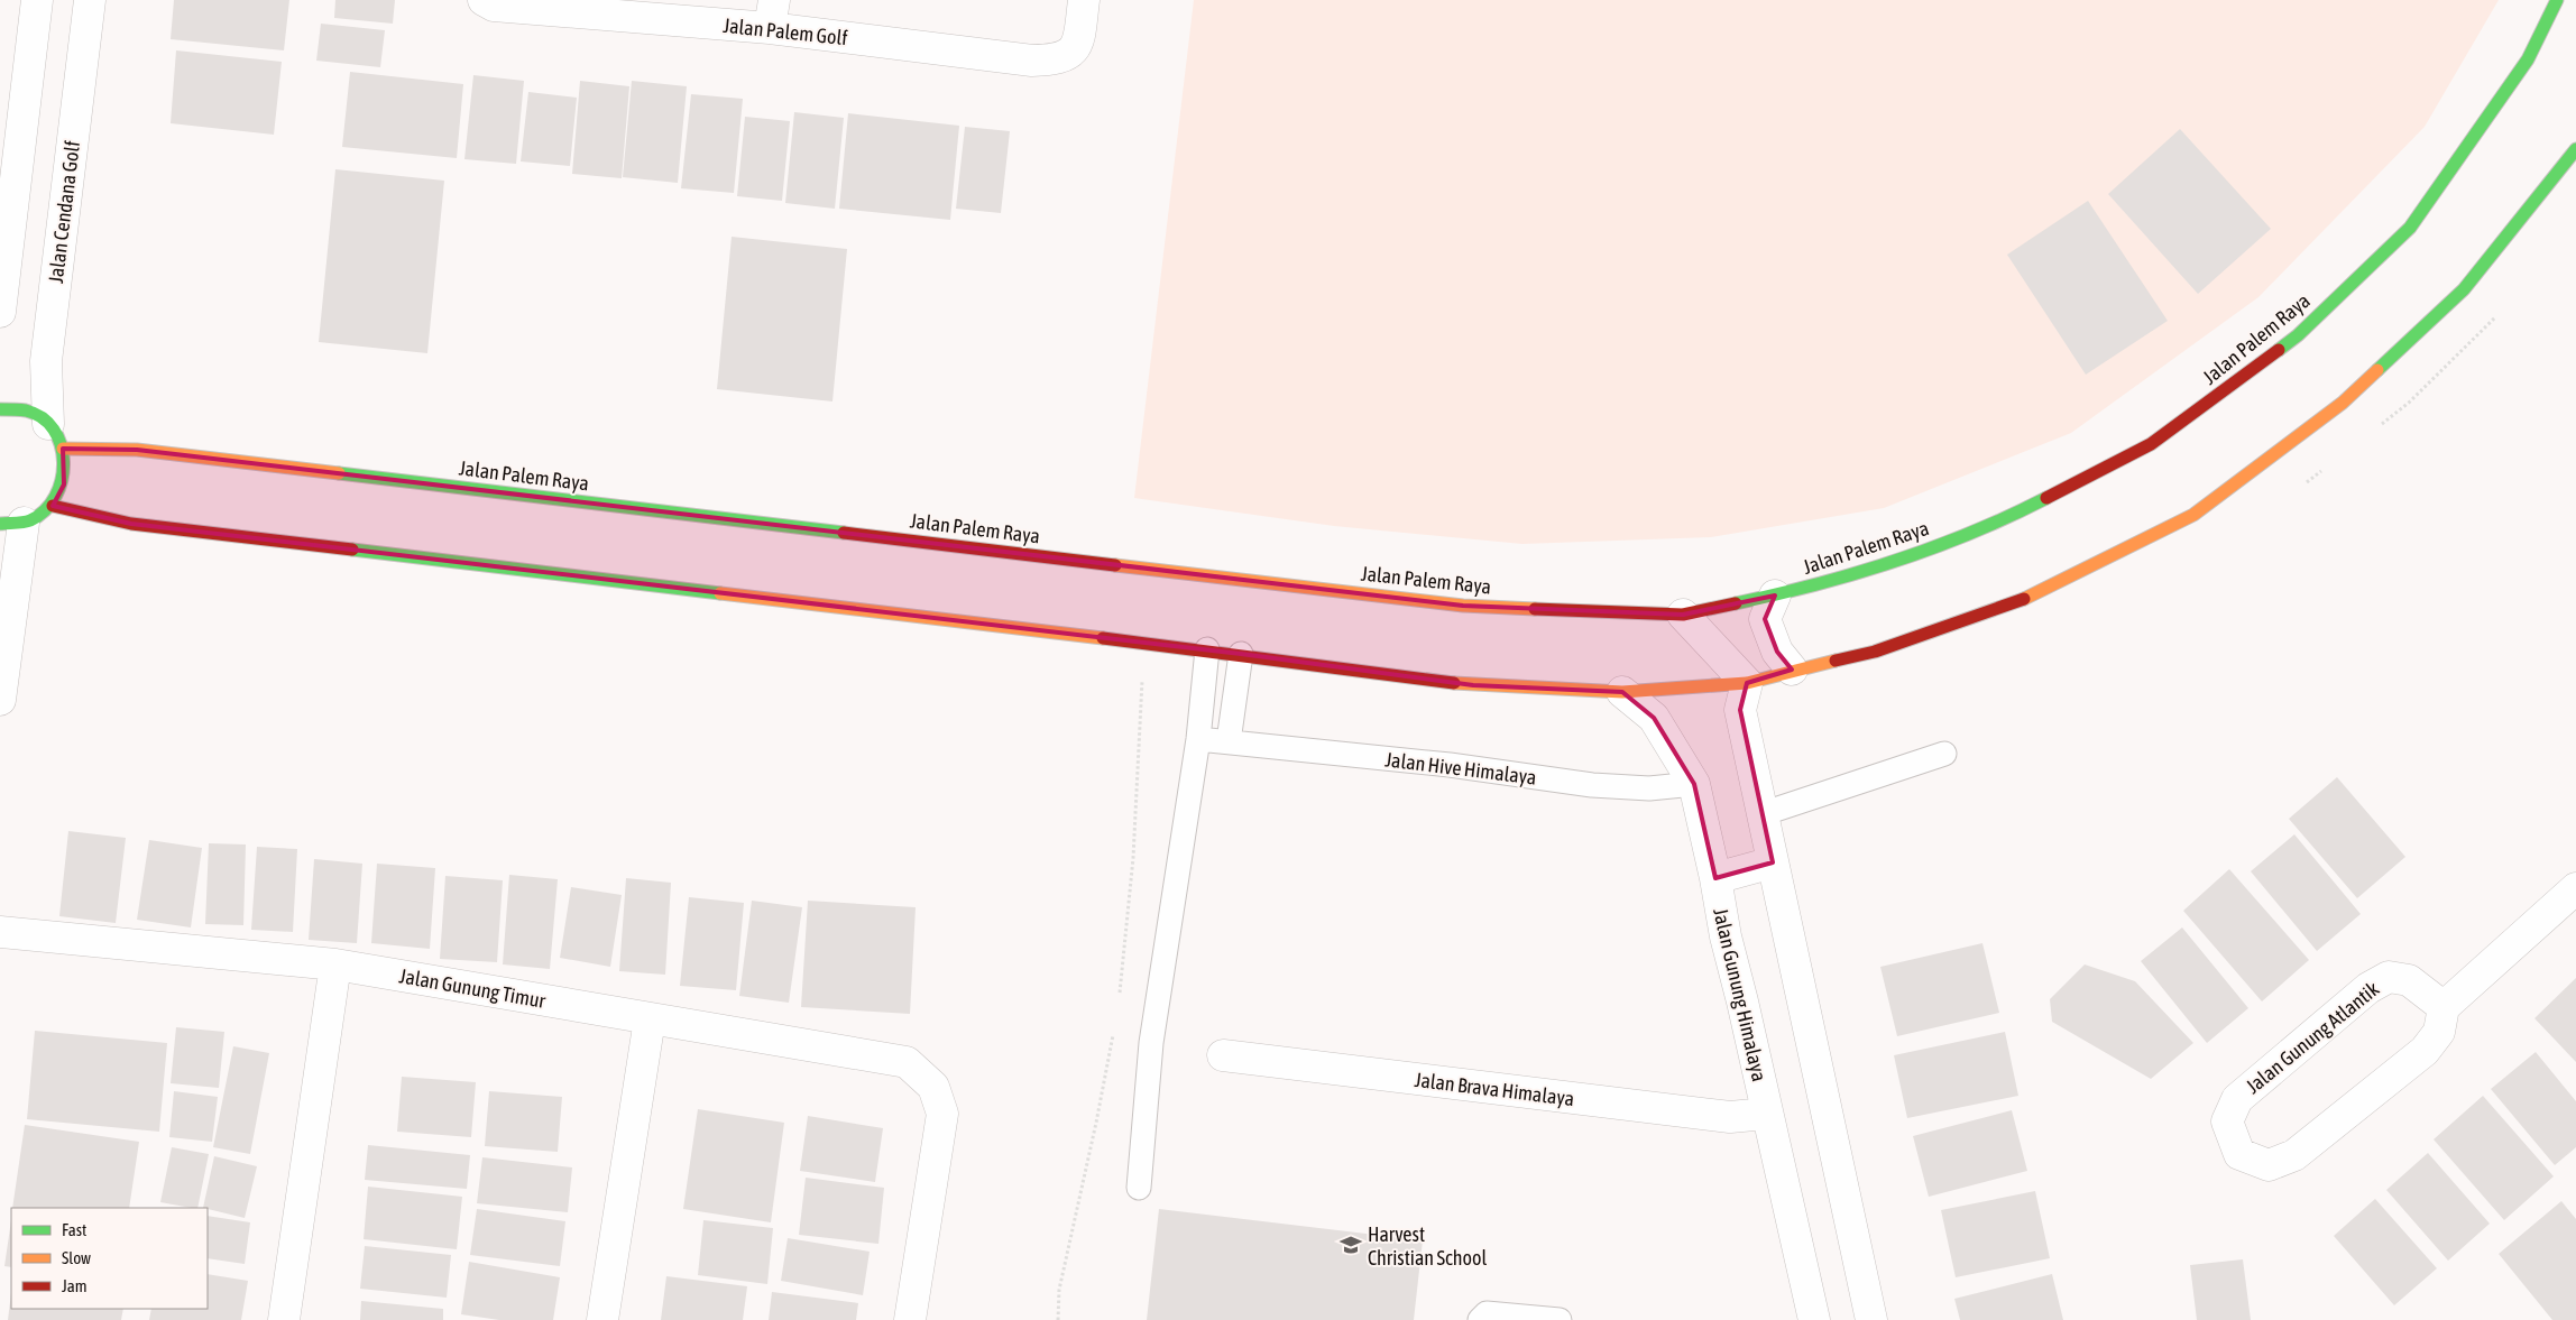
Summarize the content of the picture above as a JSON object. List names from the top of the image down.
{
  "streets": {
    "street": [
      "Jalan Palem Golf",
      "Jalan Cendana Golf",
      "Jalan Palem Raya",
      "Jalan Gunung Timur",
      "Jalan Gunung Himalaya",
      "Jalan Gunung Atlantik",
      "Jalan Brava Himalaya"
    ],
    "lane": ["Jalan Hive Himalaya"]
  },
  "crossings": [
    ["Jalan Cendana Golf", "Jalan Palem Raya"],
    ["Jalan Hive Himalaya", "Jalan Gunung Himalaya"],
    ["Jalan Gunung Himalaya", "Jalan Brava Himalaya"]
  ],
  "places": {
    "school or university": ["Harvest Christian School"]
  },
  "legend": ["Fast", "Slow", "Jam"]
}
